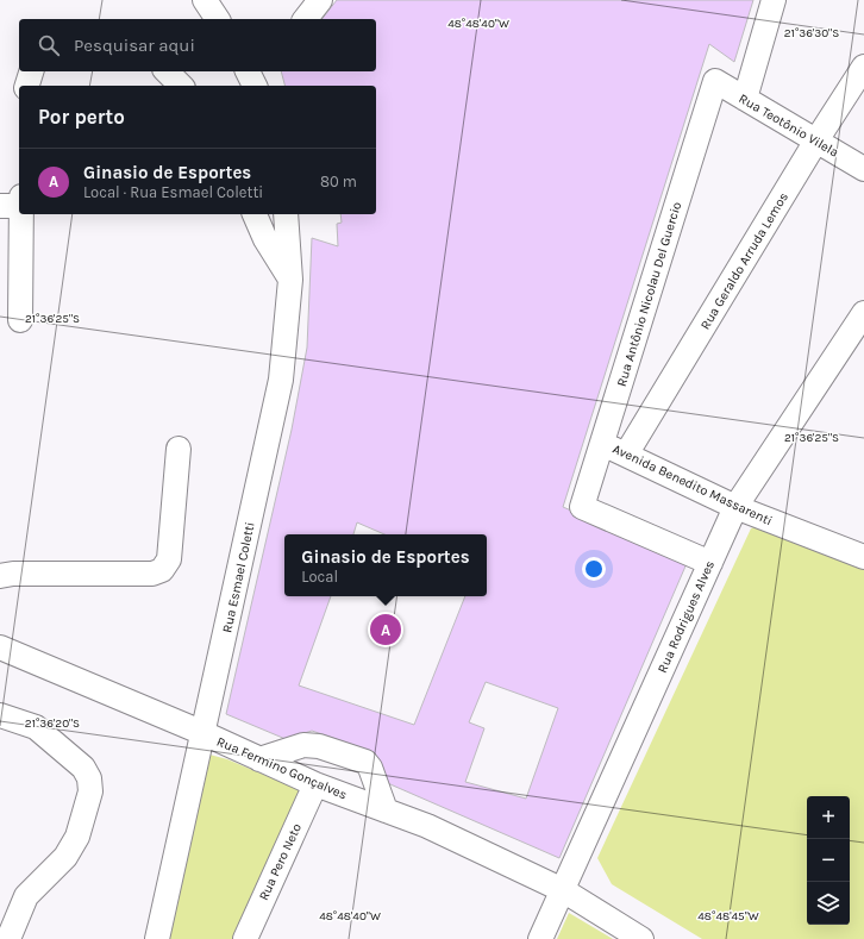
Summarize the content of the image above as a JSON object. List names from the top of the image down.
{
  "streets": {
    "street": [
      "Rua Teotônio Vilela",
      "Rua Geraldo Arruda Lemos",
      "Rua Antônio Nicolau Del Guercio",
      "Avenida Benedito Massarenti",
      "Rua Esmael Coletti",
      "Rua Rodrigues Alves",
      "Rua Fermino Gonçalves",
      "Rua Pero Neto"
    ]
  },
  "crossings": [
    ["Rua Teotônio Vilela", "Rua Geraldo Arruda Lemos"],
    ["Rua Teotônio Vilela", "Rua Antônio Nicolau Del Guercio"],
    ["Rua Geraldo Arruda Lemos", "Avenida Benedito Massarenti"],
    ["Rua Antônio Nicolau Del Guercio", "Avenida Benedito Massarenti"],
    ["Rua Antônio Nicolau Del Guercio", "Rua Rodrigues Alves"],
    ["Avenida Benedito Massarenti", "Rua Rodrigues Alves"],
    ["Rua Esmael Coletti", "Rua Fermino Gonçalves"],
    ["Rua Rodrigues Alves", "Rua Fermino Gonçalves"],
    ["Rua Fermino Gonçalves", "Rua Pero Neto"]
  ],
  "page": {
    "search": "Pesquisar aqui",
    "heading": "Por perto",
    "list": [
      {
        "mark": "A",
        "name": "Ginasio de Esportes",
        "note": "Local · Rua Esmael Coletti",
        "value": "80 m"
      }
    ],
    "popup": ["Ginasio de Esportes", "Local"],
    "pins": "A",
    "map_buttons": ["+", "−"]
  },
  "coordinates": [
    "48°48'40\"W",
    "21°36'30\"S",
    "21°36'25\"S",
    "21°36'20\"S",
    "48°48'45\"W"
  ]
}
